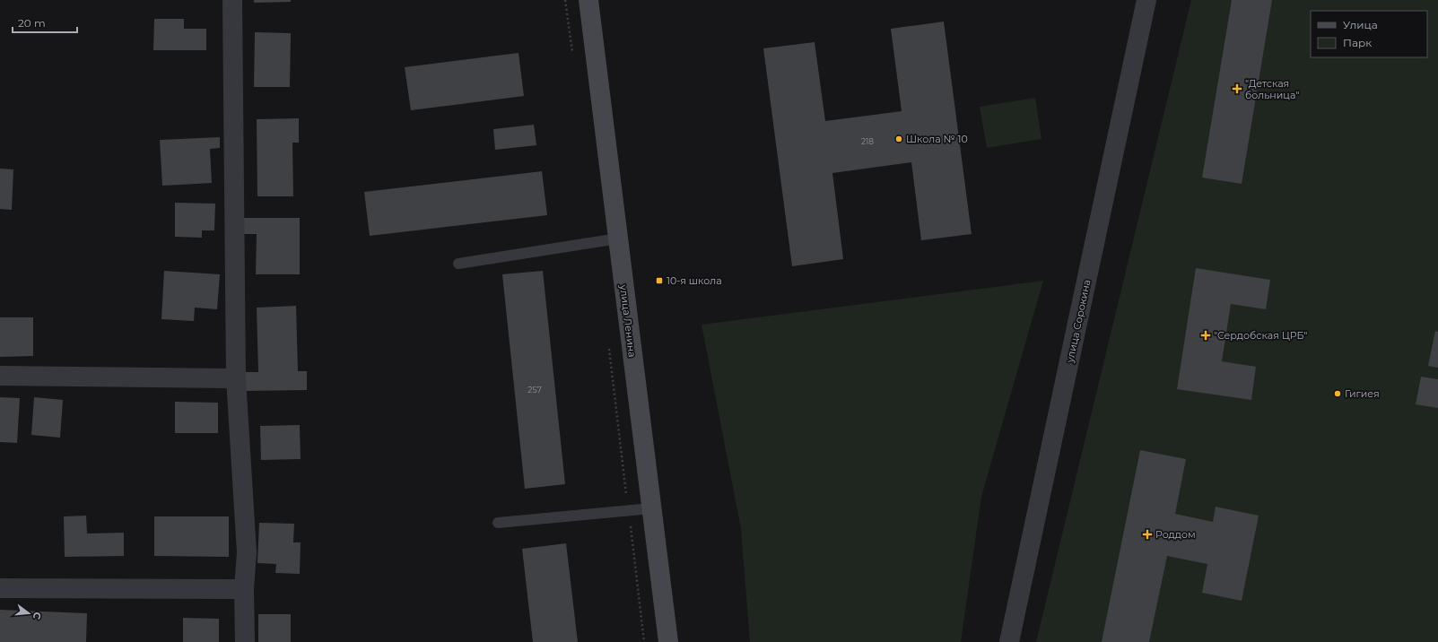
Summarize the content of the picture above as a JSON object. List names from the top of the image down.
{
  "streets": {
    "main road": ["улица Ленина"],
    "street": ["улица Сорокина"]
  },
  "places": {
    "health": ["\"Детская больница\"", "\"Сердобская ЦРБ\"", "Роддом"],
    "other": ["Школа № 10", "Гигиея"],
    "transit": ["10-я школа"]
  },
  "house_numbers": ["218", "257"],
  "legend": ["Улица", "Парк"],
  "scale_bar": "20 m",
  "north": "right"
}
